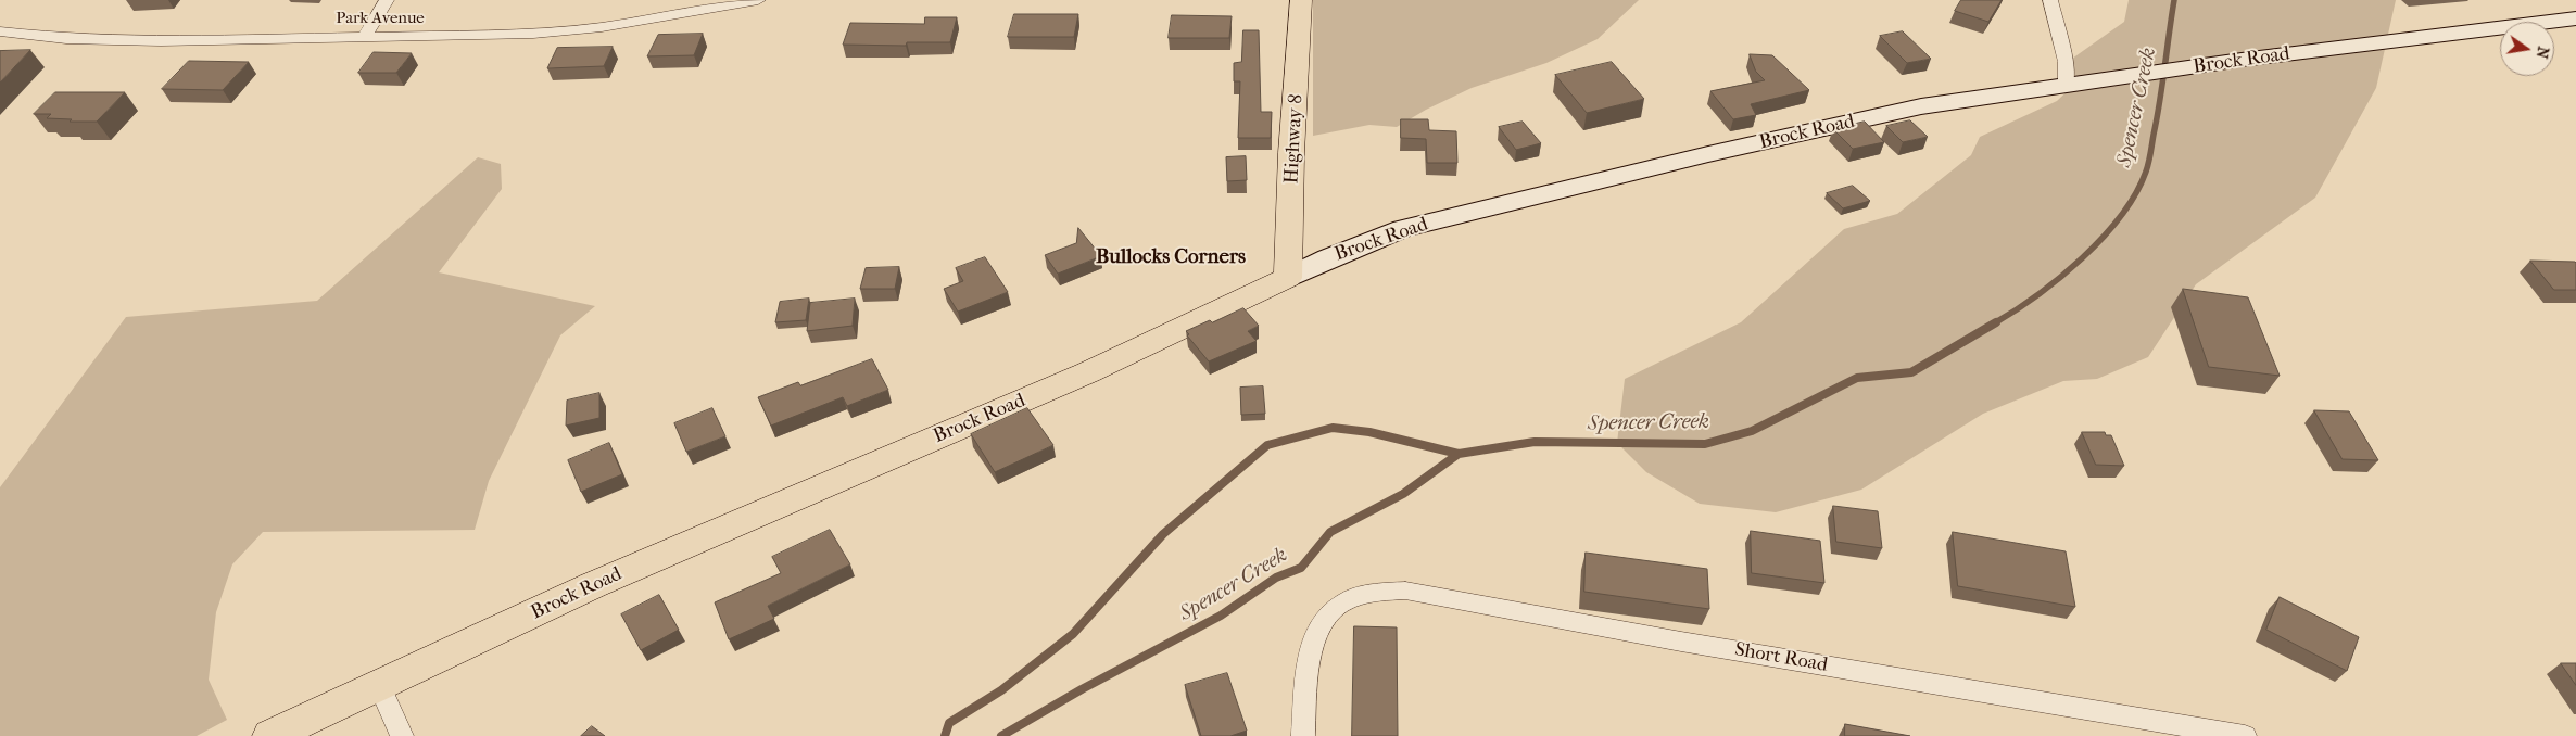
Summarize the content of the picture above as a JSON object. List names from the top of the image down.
{
  "streets": {
    "main road": ["Brock Road", "Highway 8"],
    "street": ["Park Avenue", "Short Road"]
  },
  "crossings": [
    ["Brock Road", "Highway 8"]
  ],
  "districts": ["Bullocks Corners"],
  "water": ["Spencer Creek"],
  "north": "right"
}
